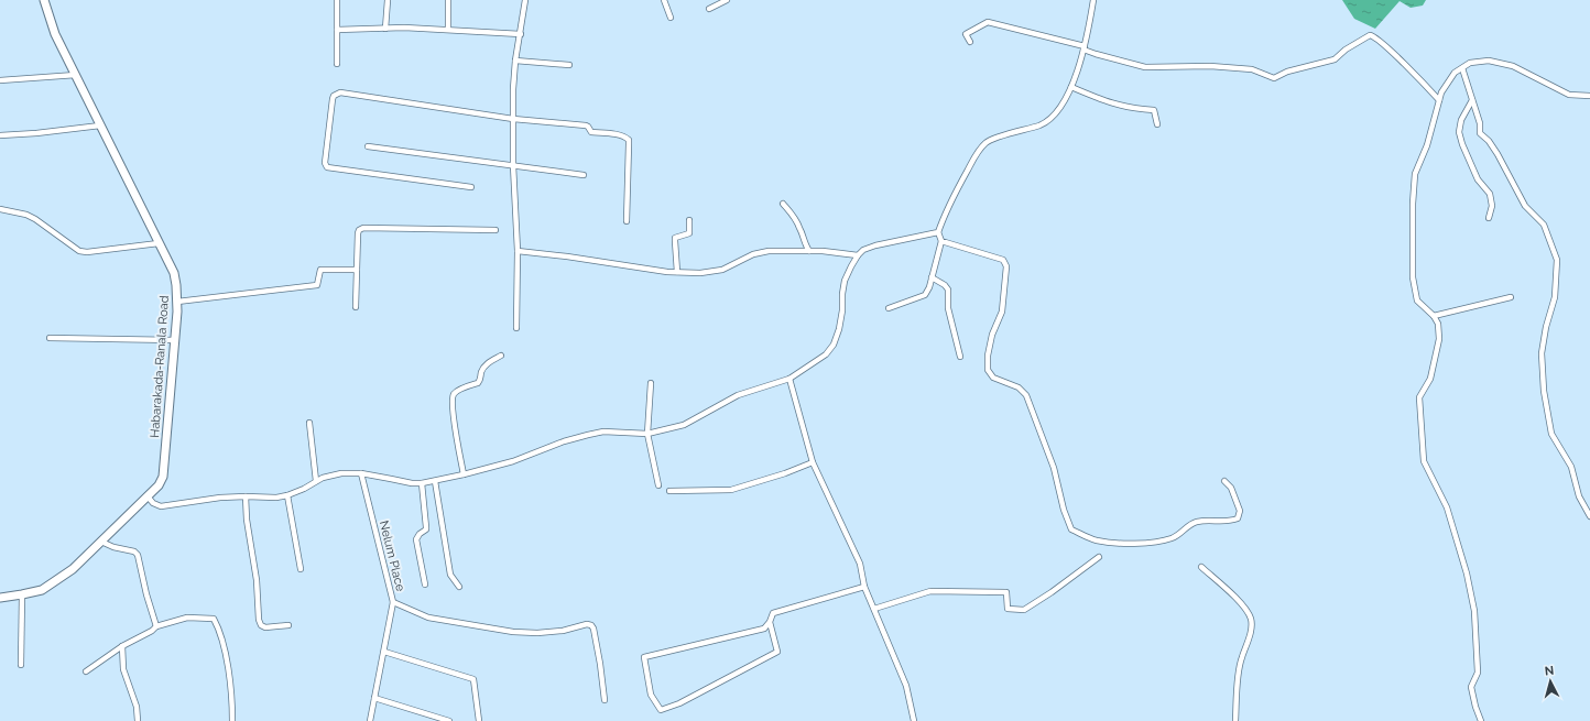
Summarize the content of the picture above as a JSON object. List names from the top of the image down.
{
  "streets": {
    "main road": ["Habarakada-Ranala Road"],
    "street": ["Nelum Place"]
  },
  "north": "top"
}
